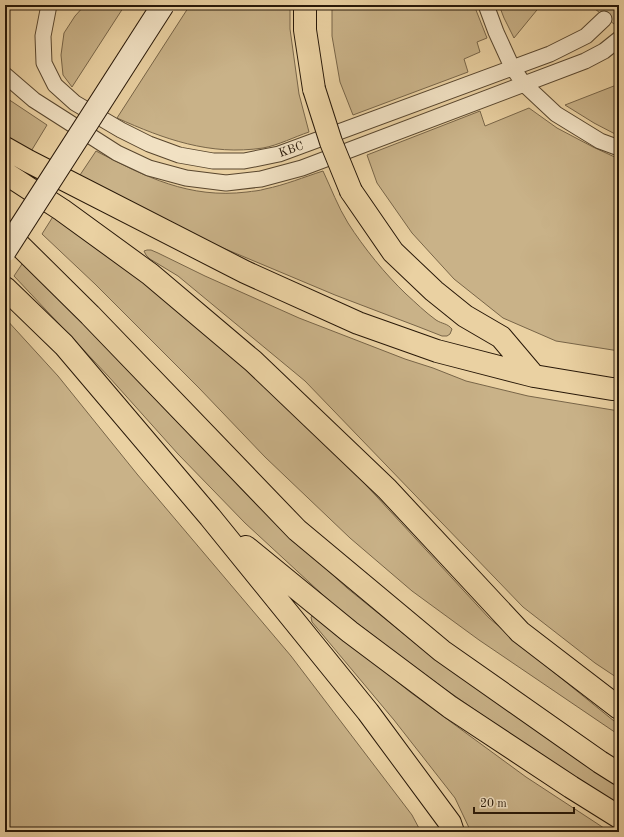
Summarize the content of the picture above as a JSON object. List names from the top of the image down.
{
  "streets": {
    "lane": ["KBC"]
  },
  "scale_bar": "20 m"
}
